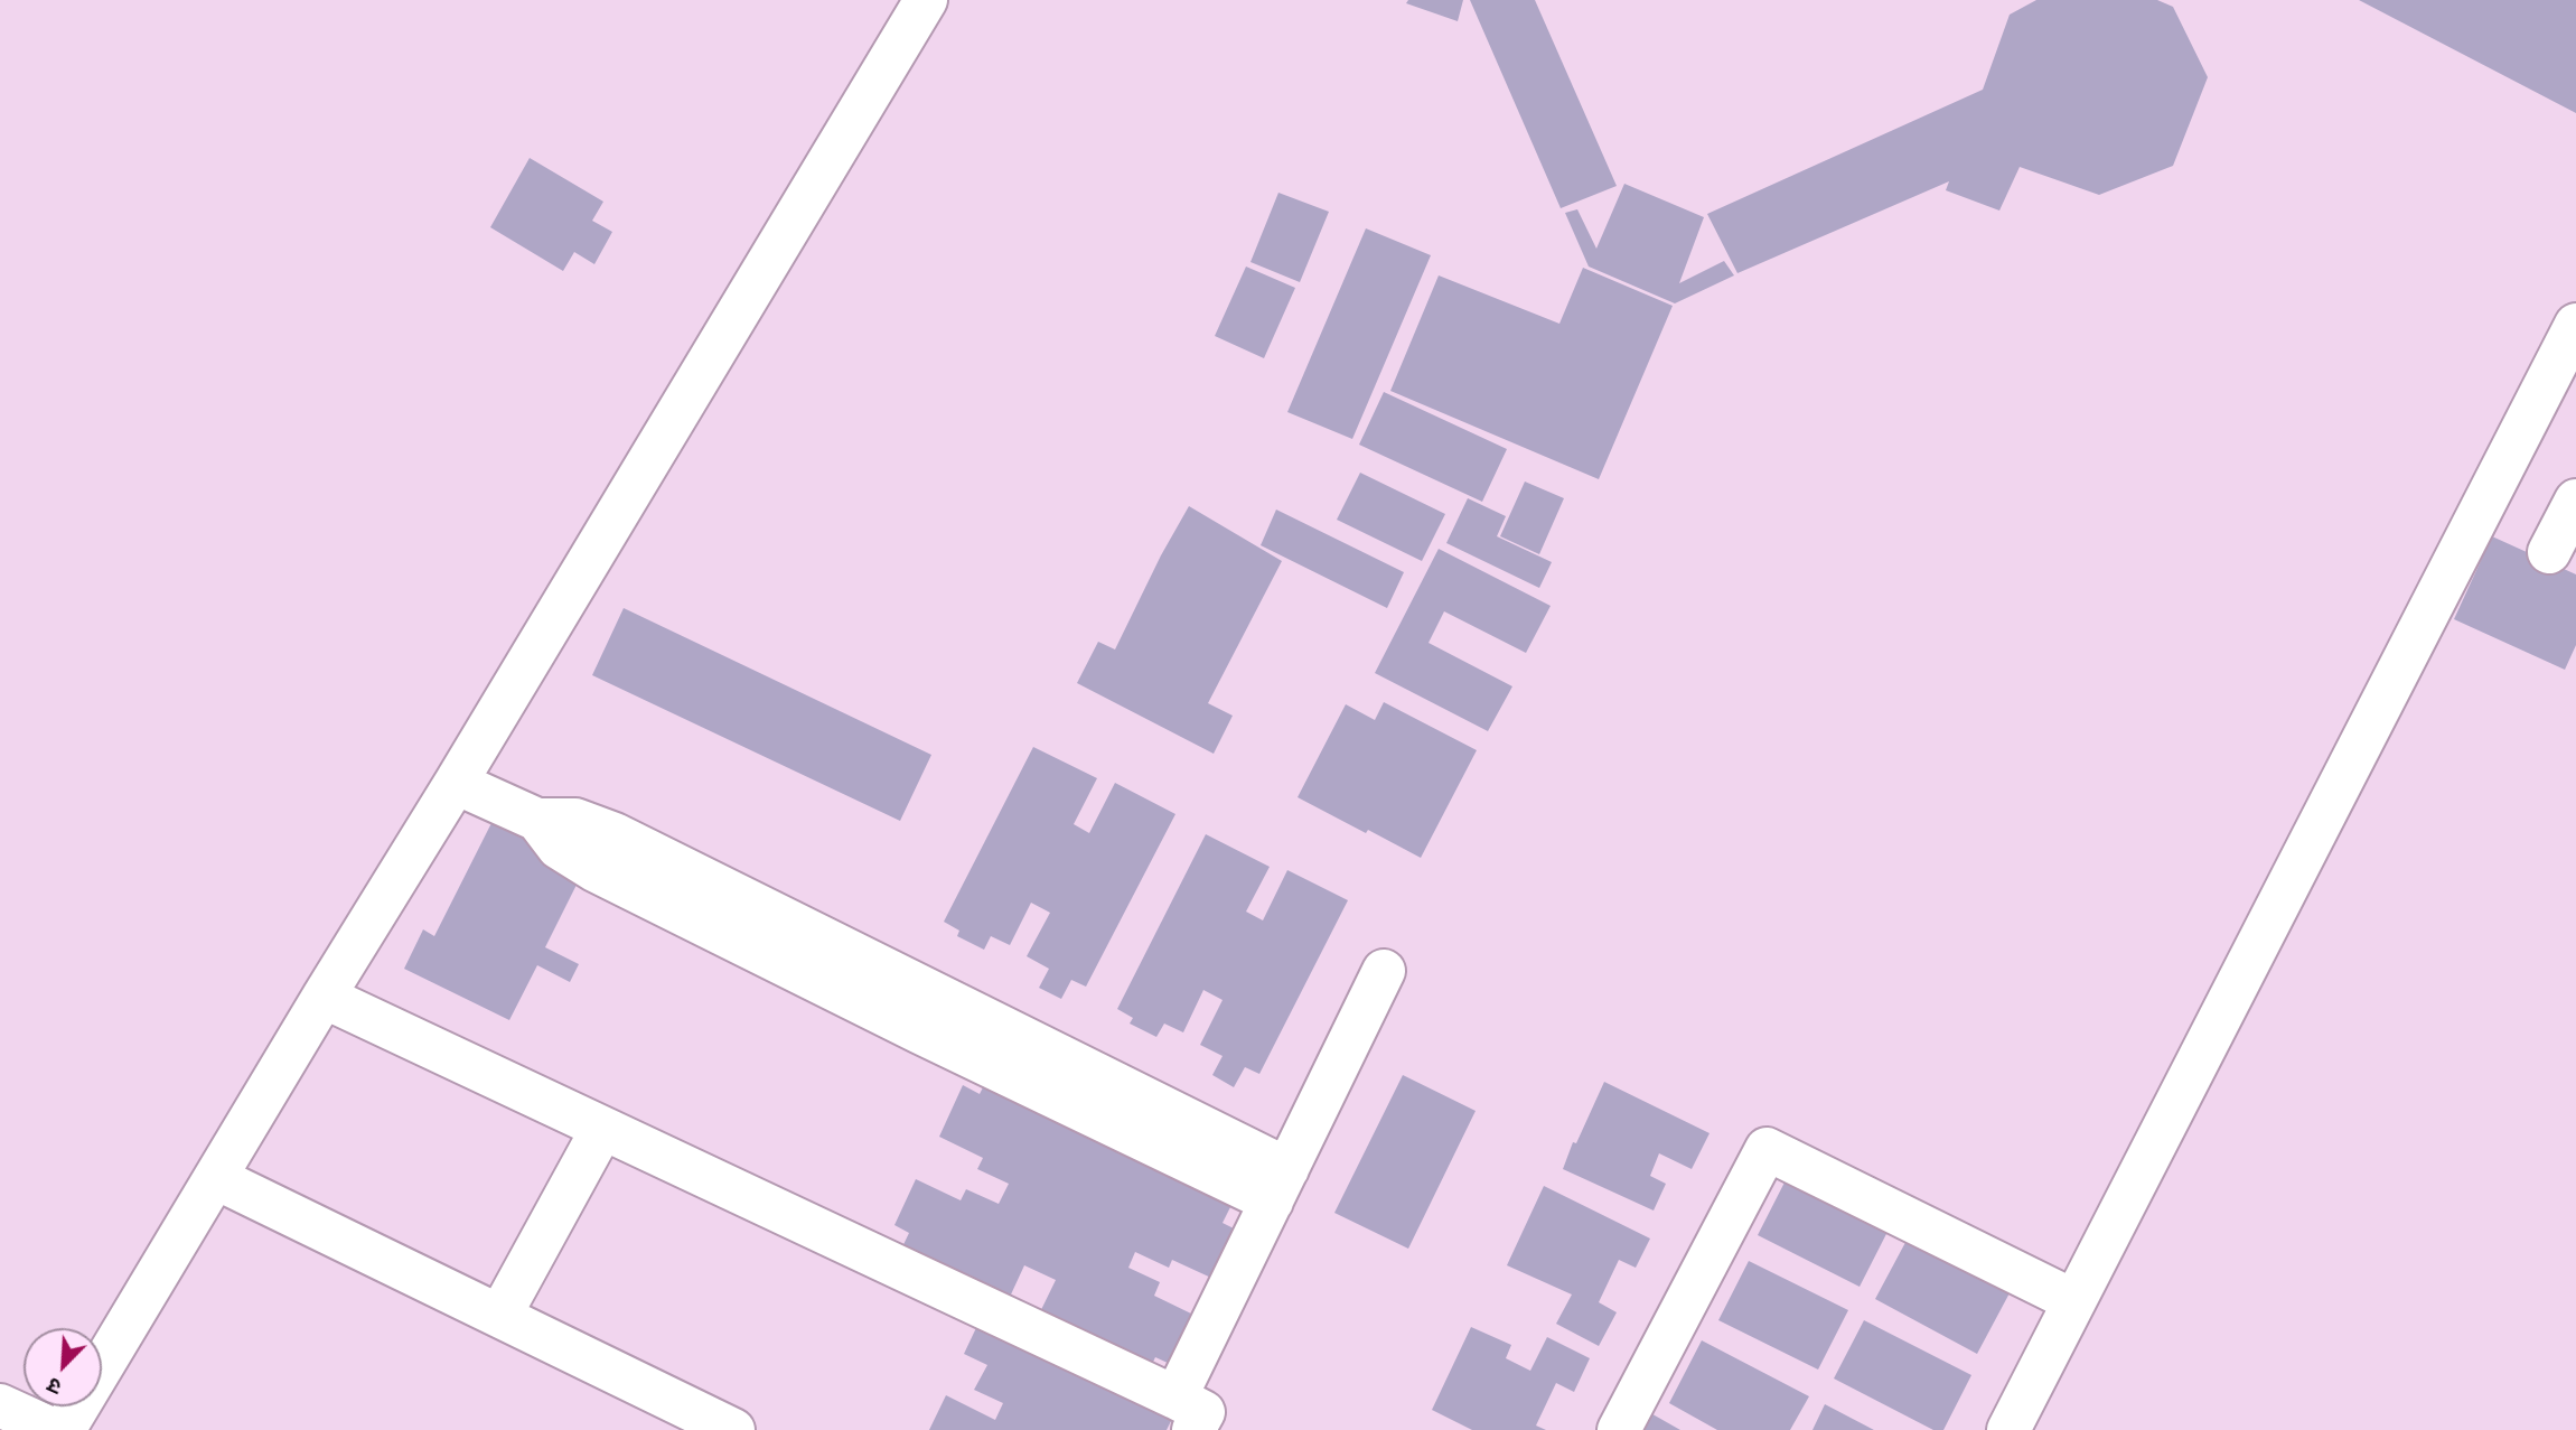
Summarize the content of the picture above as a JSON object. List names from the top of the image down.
{
  "north": "bottom left"
}
